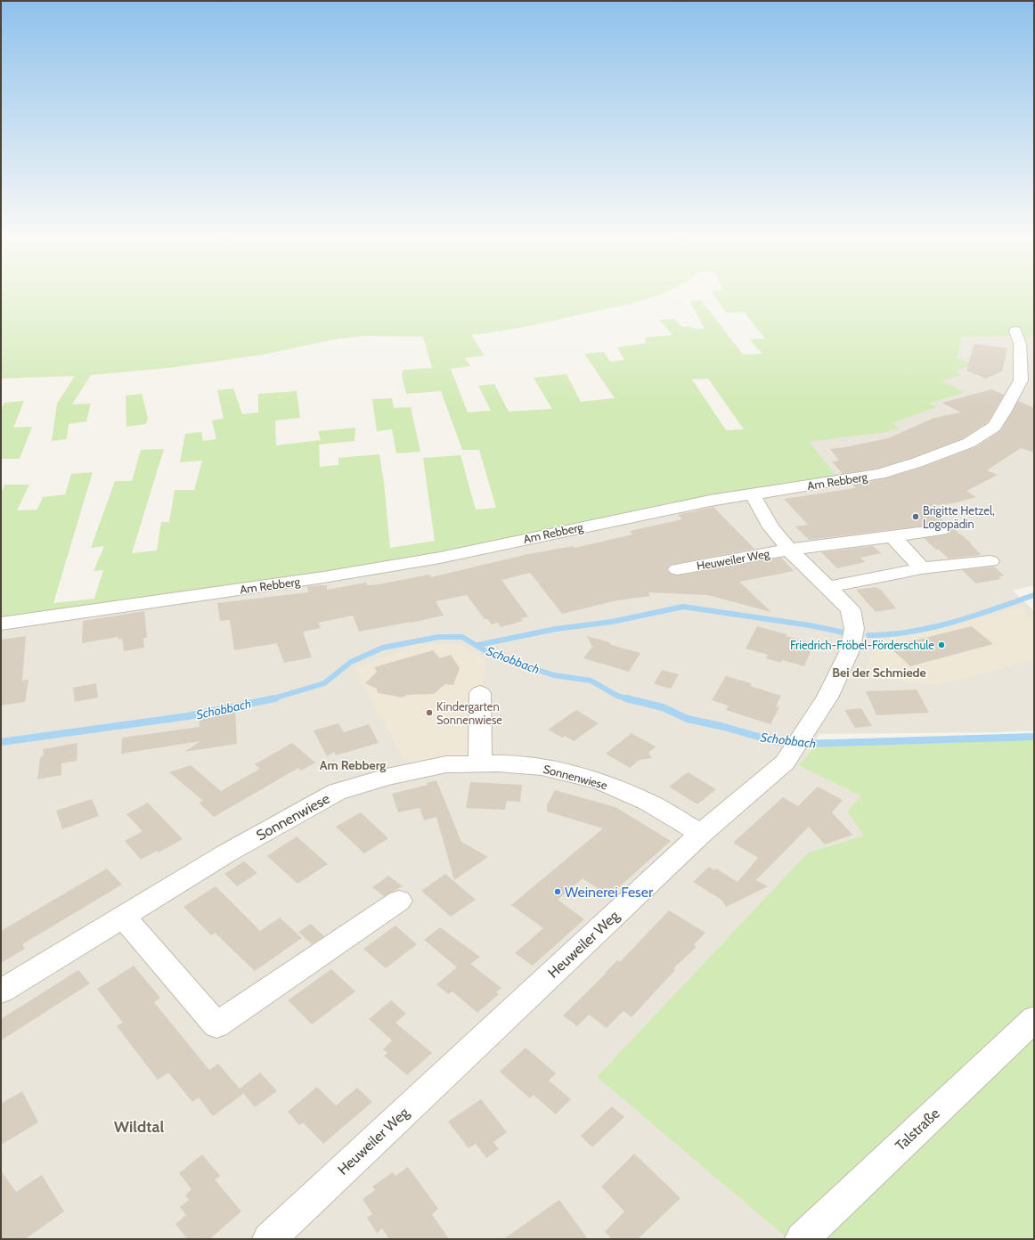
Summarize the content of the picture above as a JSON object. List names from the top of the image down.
{
  "streets": {
    "street": [
      "Am Rebberg",
      "Heuweiler Weg",
      "Sonnenwiese",
      "Talstraße"
    ]
  },
  "crossings": [
    ["Am Rebberg", "Heuweiler Weg"],
    ["Heuweiler Weg", "Sonnenwiese"]
  ],
  "districts": ["Bei der Schmiede", "Am Rebberg", "Wildtal"],
  "water": ["Schobbach"],
  "places": [
    "Brigitte Hetzel, Logopädin",
    "Friedrich-Fröbel-Förderschule",
    "Kindergarten Sonnenwiese",
    "Weinerei Feser"
  ]
}
